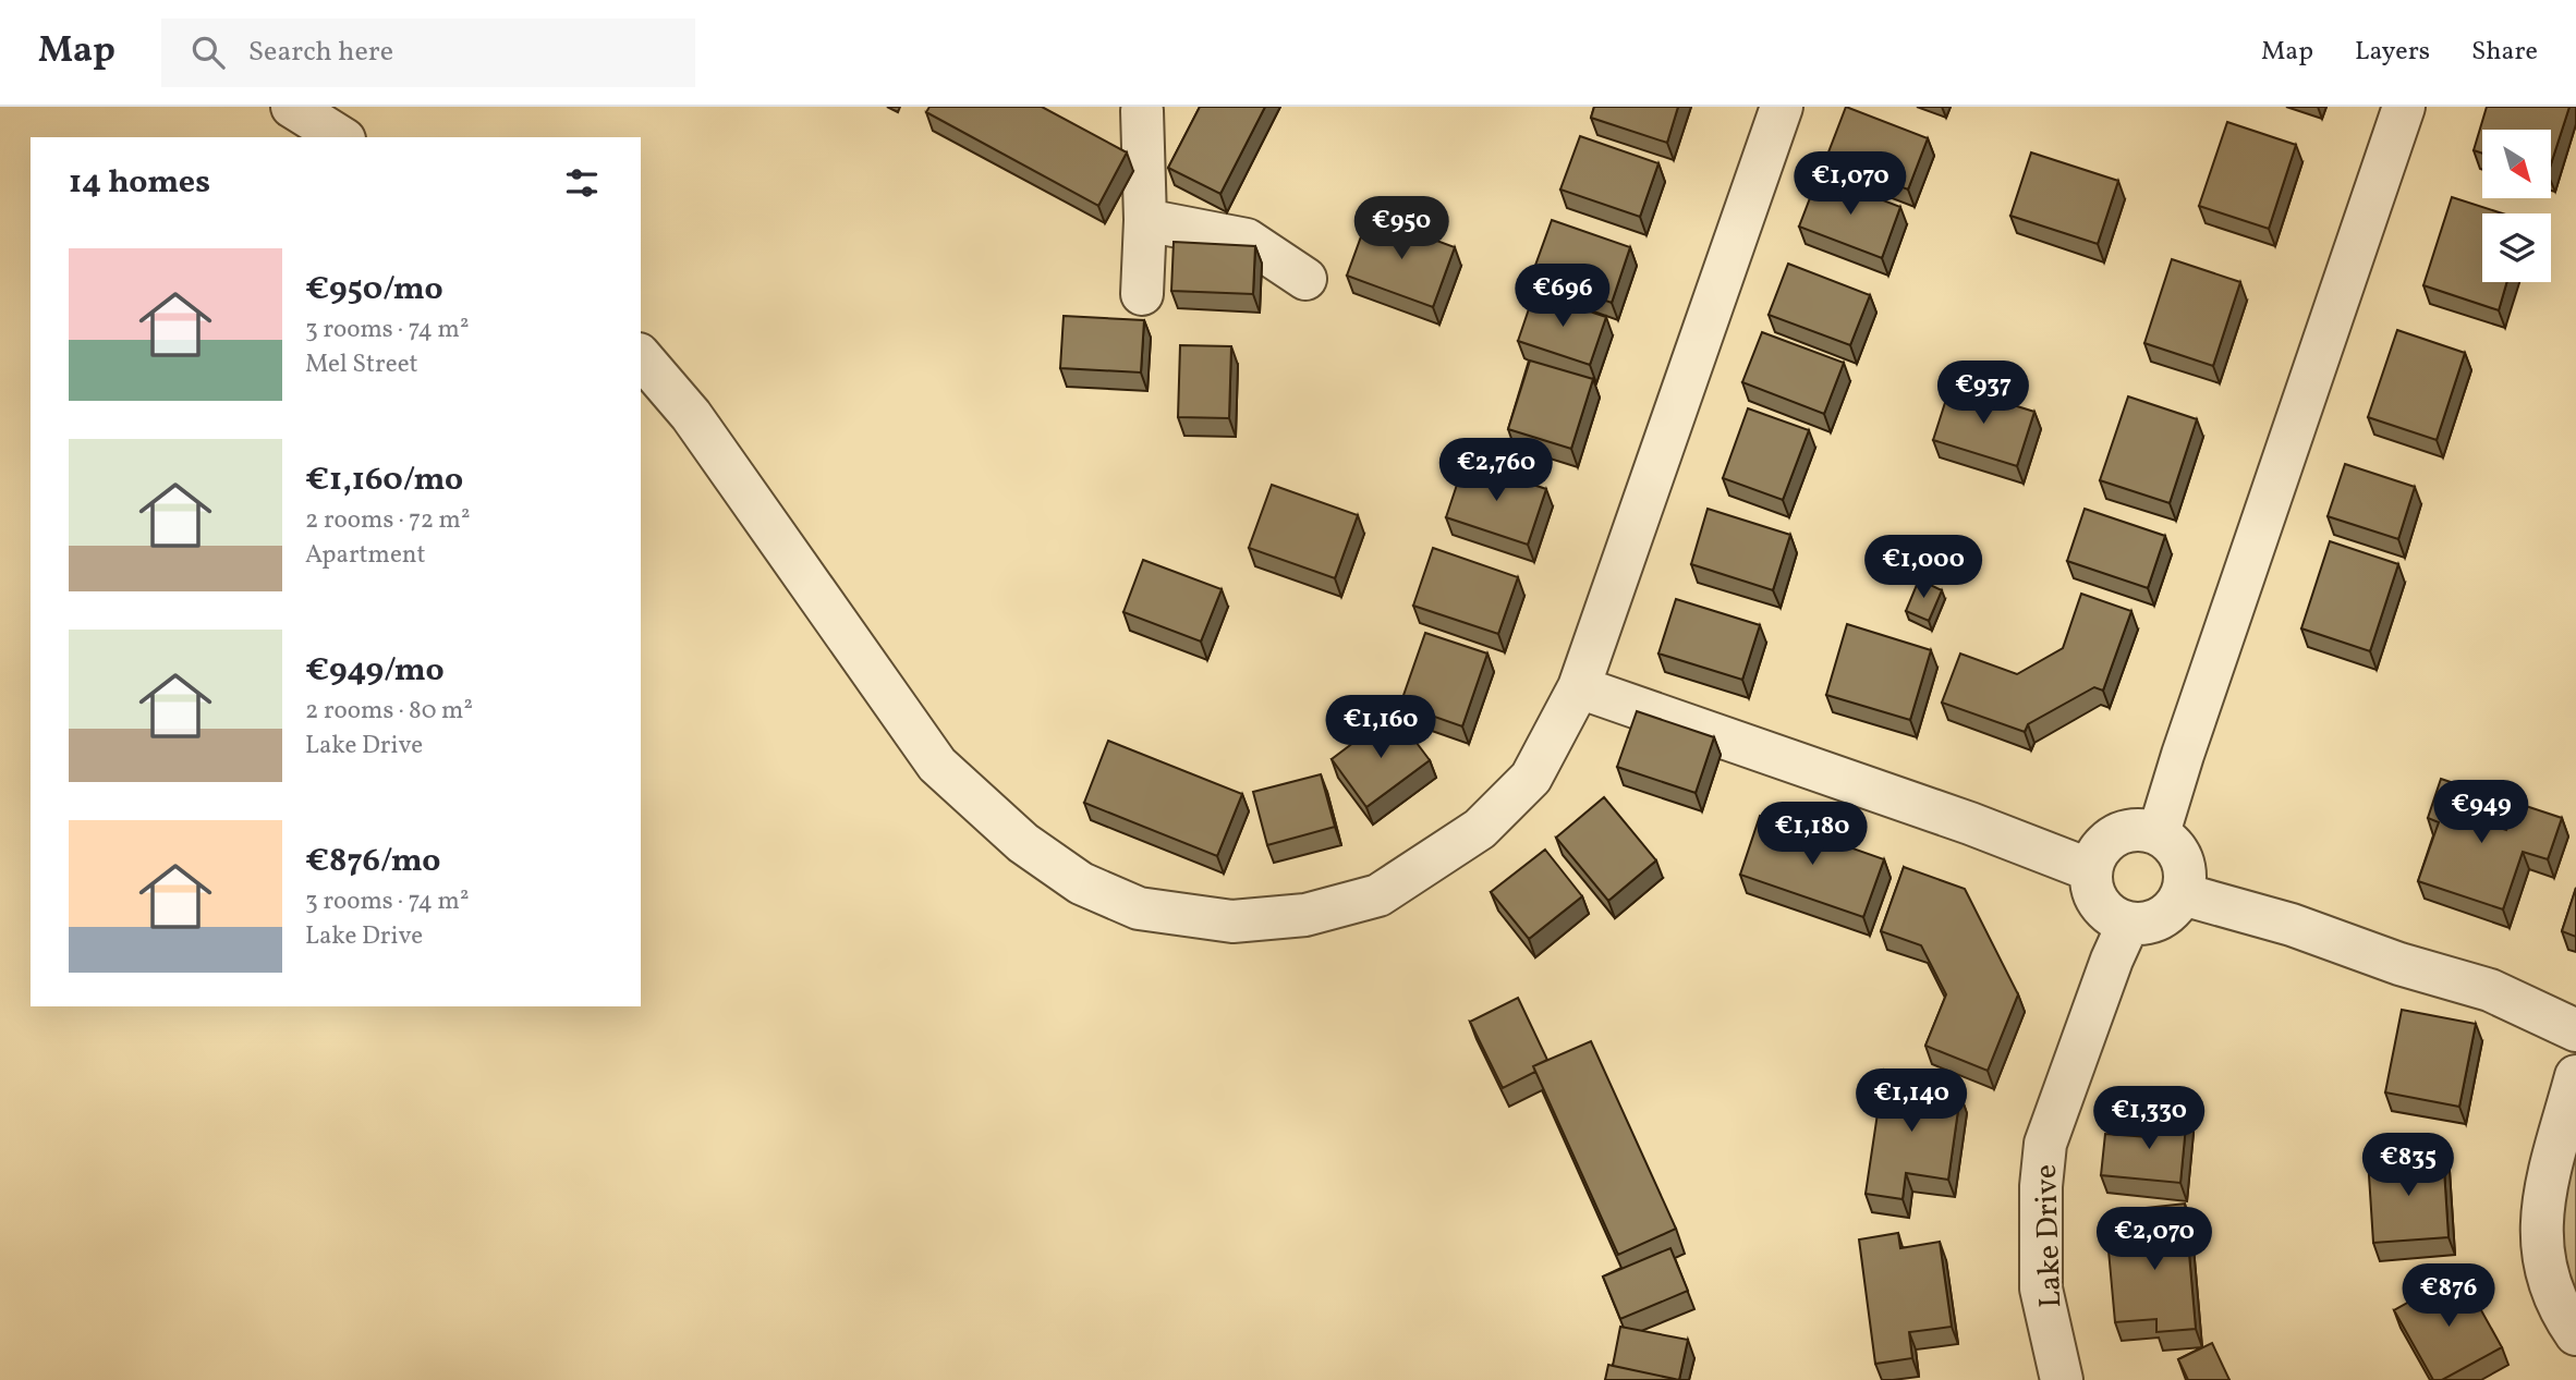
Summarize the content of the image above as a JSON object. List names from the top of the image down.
{
  "streets": {
    "street": ["Lake Drive"]
  },
  "north": "bottom right",
  "page": {
    "header": "Map",
    "search": "Search here",
    "nav": ["Map", "Layers", "Share"],
    "heading": "14 homes",
    "price": [
      "€1,070",
      "€950",
      "€696",
      "€937",
      "€2,760",
      "€1,000",
      "€1,160",
      "€949",
      "€1,180",
      "€1,140",
      "€1,330",
      "€835",
      "€2,070",
      "€876"
    ],
    "list": [
      {
        "name": "€950/mo",
        "note": "3 rooms · 74 m² · Mel Street"
      },
      {
        "name": "€1,160/mo",
        "note": "2 rooms · 72 m² · Apartment"
      },
      {
        "name": "€949/mo",
        "note": "2 rooms · 80 m² · Lake Drive"
      },
      {
        "name": "€876/mo",
        "note": "3 rooms · 74 m² · Lake Drive"
      }
    ]
  }
}
